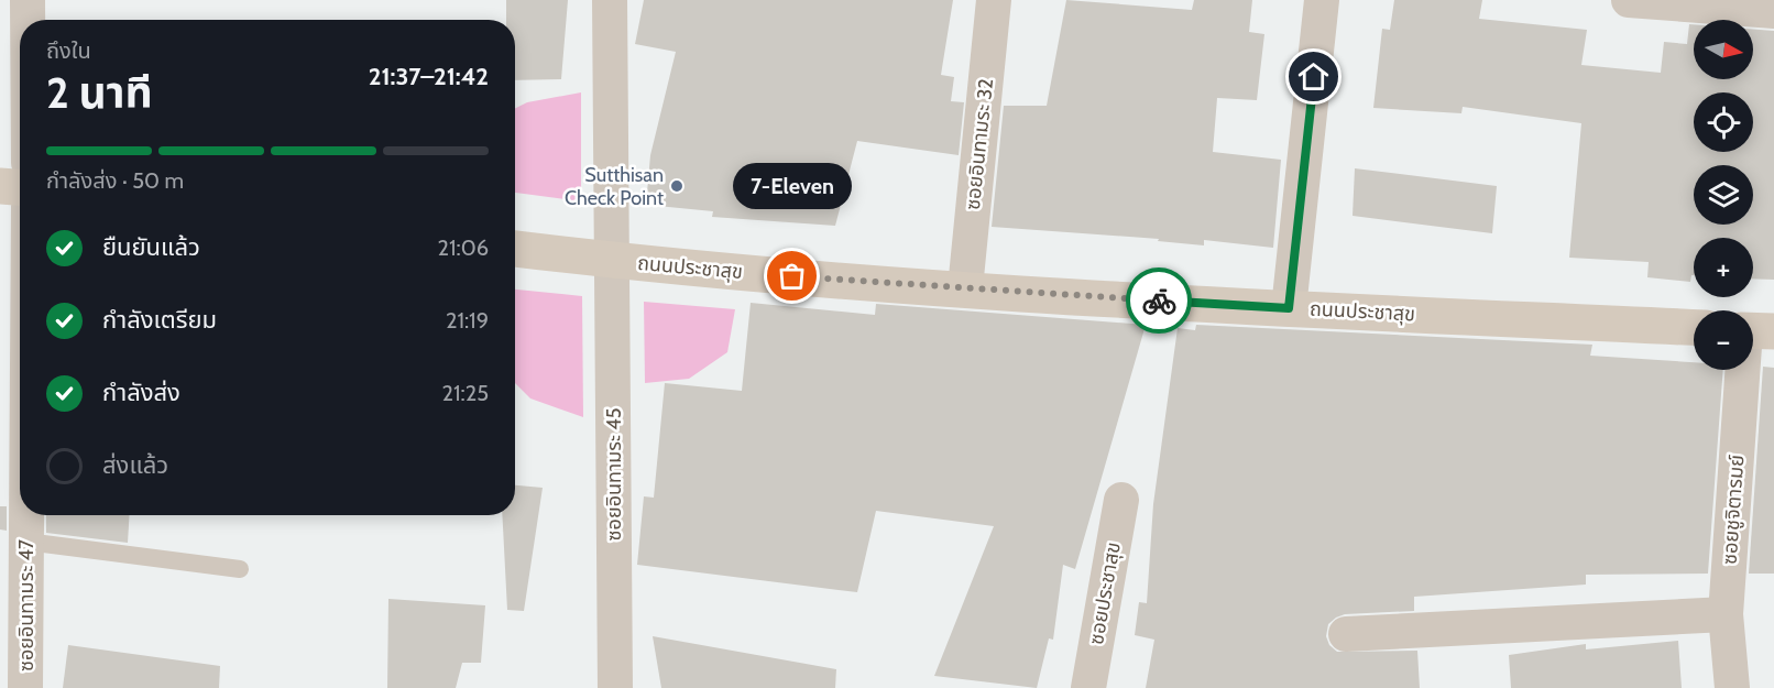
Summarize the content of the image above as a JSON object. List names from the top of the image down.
{
  "streets": {
    "street": [
      "ซอยอินทามระ 32",
      "ถนนประชาสุข",
      "ซอยอินทามระ 45",
      "ซอยชูจิตารมย์",
      "ซอยประชาสุข",
      "ซอยอินทามระ 47"
    ]
  },
  "crossings": [
    ["ซอยอินทามระ 32", "ถนนประชาสุข"],
    ["ถนนประชาสุข", "ซอยอินทามระ 45"]
  ],
  "places": ["Sutthisan Check Point", "7-Eleven"],
  "north": "right",
  "page": {
    "map_buttons": ["+", "−"],
    "heading": ["2 นาที", "ถึงใน", "21:37–21:42"],
    "bar": "กำลังส่ง · 50 m",
    "bubble": "7-Eleven",
    "list": [
      ["ยืนยันแล้ว", "21:06"],
      ["กำลังเตรียม", "21:19"],
      ["กำลังส่ง", "21:25"],
      "ส่งแล้ว"
    ]
  }
}
